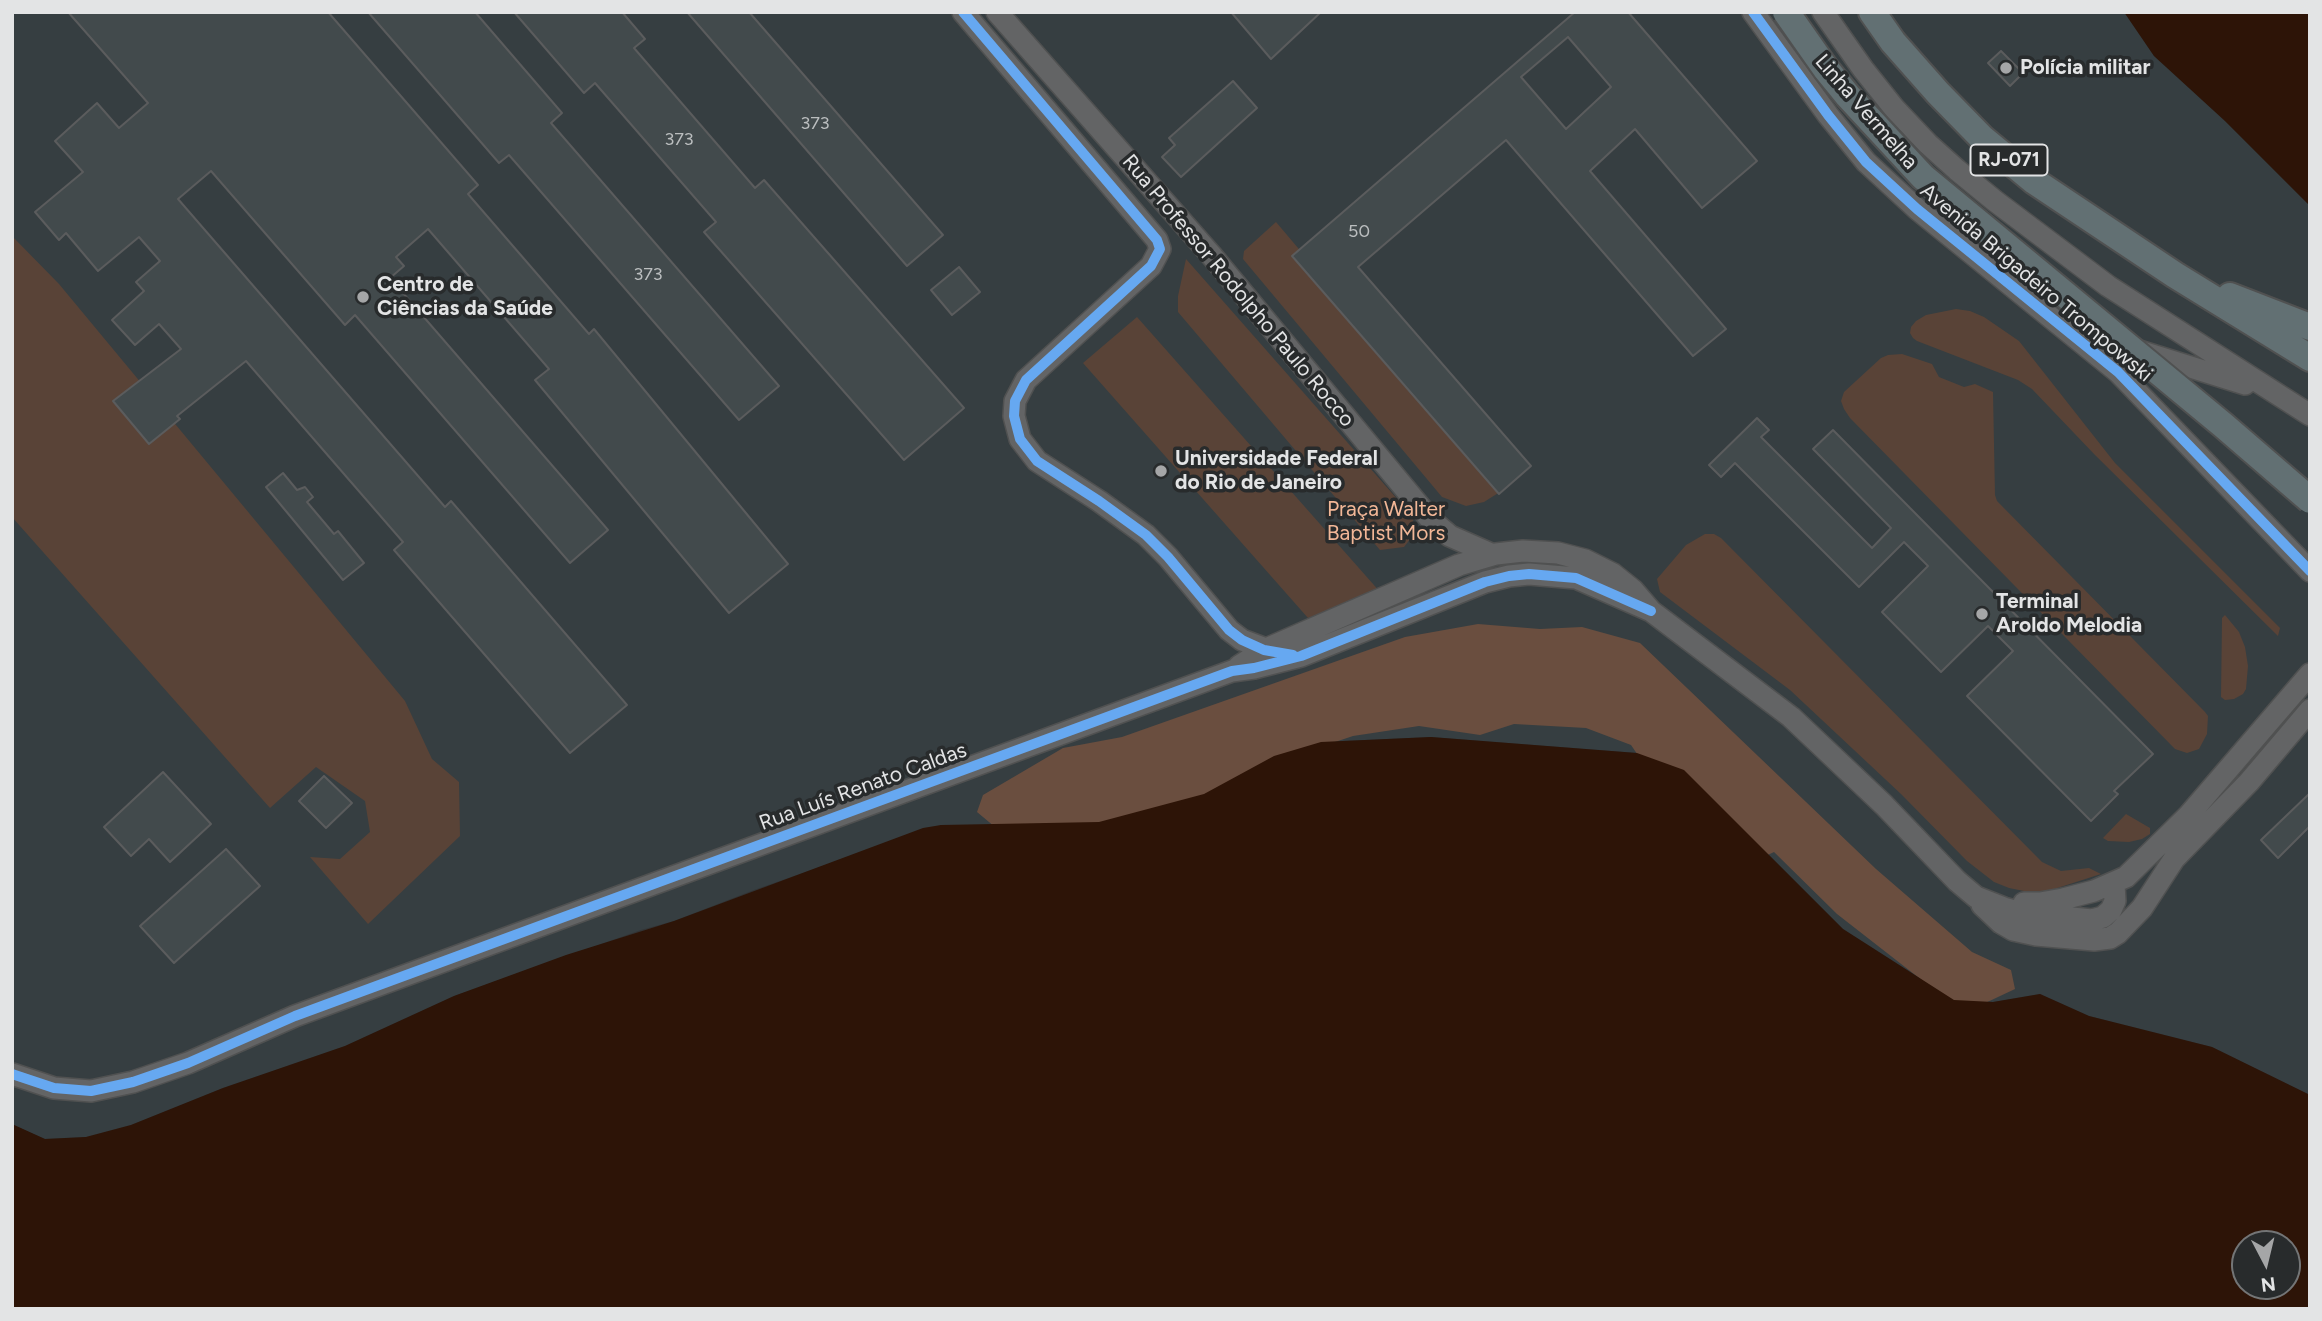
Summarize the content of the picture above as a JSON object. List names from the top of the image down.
{
  "streets": {
    "highway": ["Linha Vermelha", "RJ-071"],
    "street": ["Avenida Brigadeiro Trompowski", "Rua Professor Rodolpho Paulo Rocco", "Rua Luís Renato Caldas"]
  },
  "crossings": [
    ["Rua Professor Rodolpho Paulo Rocco", "Rua Luís Renato Caldas"]
  ],
  "parks": ["Praça Walter Baptist Mors"],
  "places": [
    "Polícia militar",
    "Centro de Ciências da Saúde",
    "Universidade Federal do Rio de Janeiro",
    "Terminal Aroldo Melodia"
  ],
  "house_numbers": [
    "373",
    "373",
    "50",
    "373"
  ],
  "north": "bottom"
}
